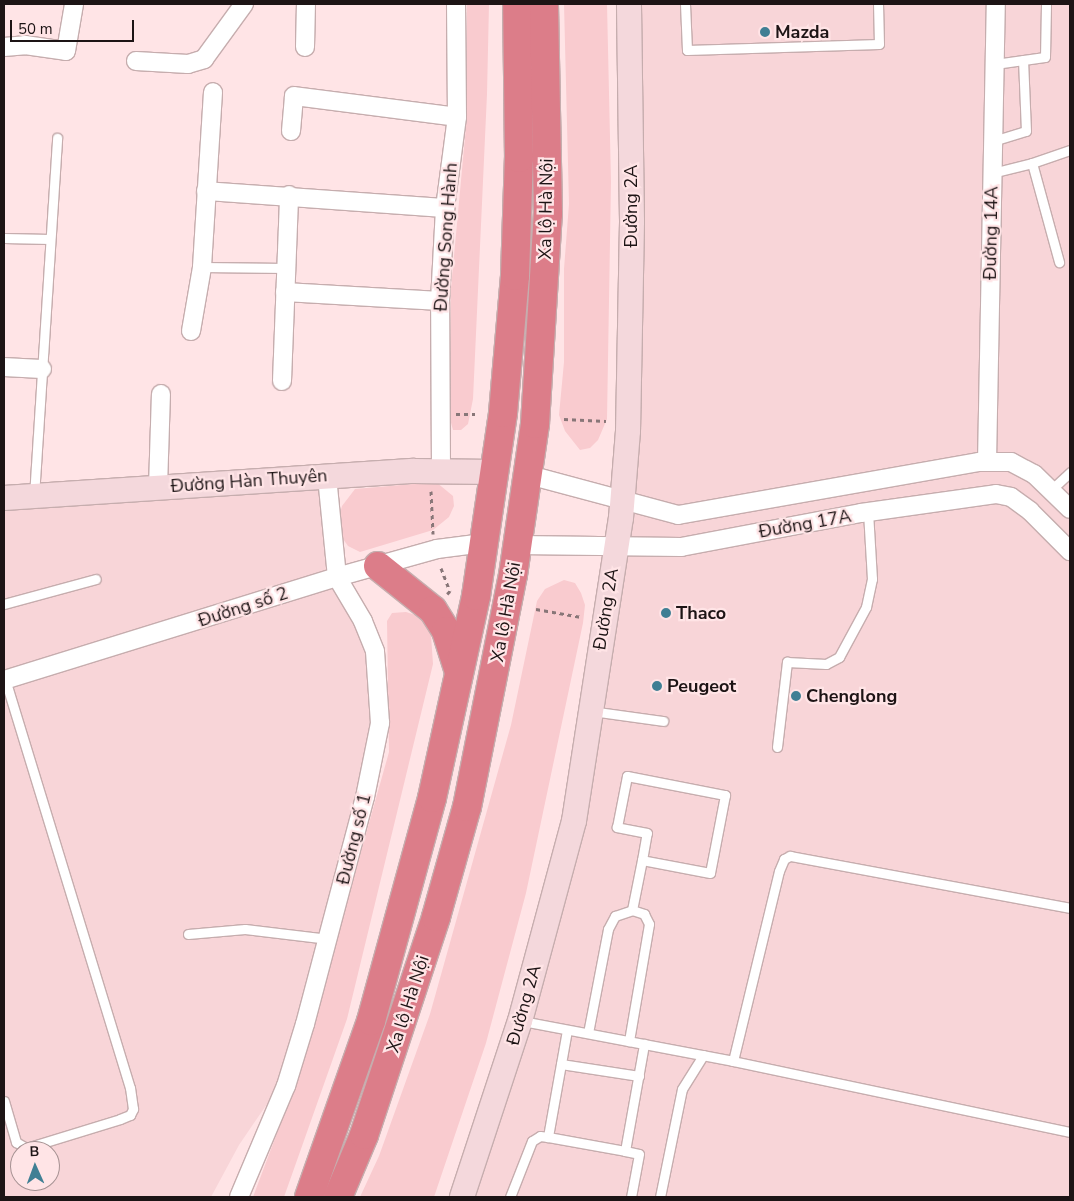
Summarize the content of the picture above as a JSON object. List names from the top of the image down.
{
  "streets": {
    "highway": ["Xa lộ Hà Nội"],
    "street": [
      "Đường 2A",
      "Đường 14A",
      "Đường Song Hành",
      "Đường Hàn Thuyên",
      "Đường 17A",
      "Đường số 2",
      "Đường số 1"
    ]
  },
  "crossings": [
    ["Đường 2A", "Đường 17A"],
    ["Xa lộ Hà Nội", "Đường Hàn Thuyên"],
    ["Xa lộ Hà Nội", "Đường 17A"],
    ["Xa lộ Hà Nội", "Đường số 2"],
    ["Đường 14A", "Đường 17A"],
    ["Đường Song Hành", "Đường Hàn Thuyên"],
    ["Đường Hàn Thuyên", "Đường số 1"],
    ["Đường số 2", "Đường số 1"]
  ],
  "places": [
    "Mazda",
    "Thaco",
    "Peugeot",
    "Chenglong"
  ],
  "scale_bar": "50 m",
  "north": "top"
}
